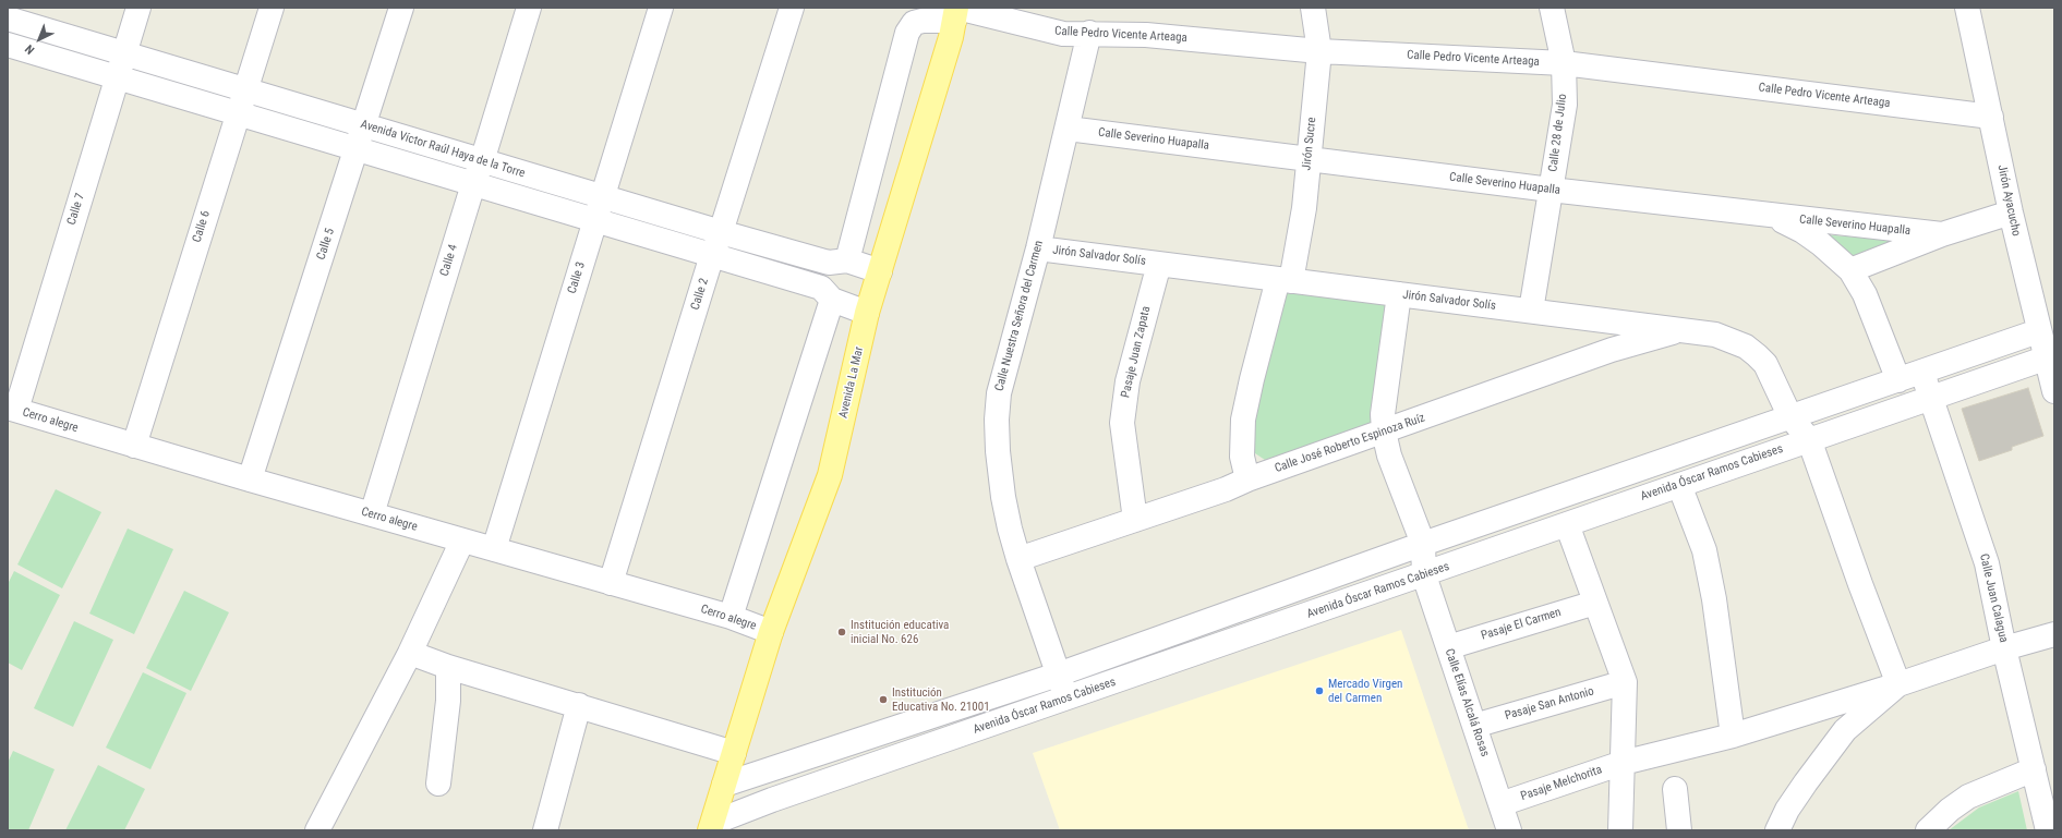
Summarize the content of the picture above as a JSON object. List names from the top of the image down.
{
  "streets": {
    "main road": ["Avenida La Mar"],
    "street": [
      "Calle Pedro Vicente Arteaga",
      "Calle 28 de Julio",
      "Calle Severino Huapalla",
      "Jirón Sucre",
      "Avenida Víctor Raúl Haya de la Torre",
      "Jirón Ayacucho",
      "Calle 7",
      "Calle 6",
      "Calle 5",
      "Jirón Salvador Solís",
      "Calle 4",
      "Calle 3",
      "Calle 2",
      "Calle Nuestra Señora del Carmen",
      "Pasaje Juan Zapata",
      "Cerro alegre",
      "Calle José Roberto Espinoza Ruíz",
      "Avenida Óscar Ramos Cabieses",
      "Calle Juan Calagua",
      "Pasaje El Carmen",
      "Calle Elías Alcalá Rosas",
      "Pasaje San Antonio",
      "Pasaje Melchorita"
    ]
  },
  "crossings": [
    ["Calle Pedro Vicente Arteaga", "Calle 28 de Julio"],
    ["Calle Pedro Vicente Arteaga", "Jirón Sucre"],
    ["Calle Pedro Vicente Arteaga", "Avenida Víctor Raúl Haya de la Torre"],
    ["Calle Pedro Vicente Arteaga", "Jirón Ayacucho"],
    ["Calle Pedro Vicente Arteaga", "Calle Nuestra Señora del Carmen"],
    ["Calle Pedro Vicente Arteaga", "Avenida La Mar"],
    ["Calle 28 de Julio", "Calle Severino Huapalla"],
    ["Calle 28 de Julio", "Jirón Salvador Solís"],
    ["Calle Severino Huapalla", "Jirón Sucre"],
    ["Calle Severino Huapalla", "Calle Nuestra Señora del Carmen"],
    ["Jirón Sucre", "Jirón Salvador Solís"],
    ["Jirón Sucre", "Calle José Roberto Espinoza Ruíz"],
    ["Avenida Víctor Raúl Haya de la Torre", "Calle 7"],
    ["Avenida Víctor Raúl Haya de la Torre", "Calle 6"],
    ["Avenida Víctor Raúl Haya de la Torre", "Calle 5"],
    ["Avenida Víctor Raúl Haya de la Torre", "Calle 4"],
    ["Avenida Víctor Raúl Haya de la Torre", "Calle 3"],
    ["Avenida Víctor Raúl Haya de la Torre", "Calle 2"],
    ["Avenida Víctor Raúl Haya de la Torre", "Avenida La Mar"],
    ["Jirón Ayacucho", "Avenida Óscar Ramos Cabieses"],
    ["Calle 7", "Cerro alegre"],
    ["Calle 6", "Cerro alegre"],
    ["Calle 5", "Cerro alegre"],
    ["Jirón Salvador Solís", "Calle Nuestra Señora del Carmen"],
    ["Jirón Salvador Solís", "Pasaje Juan Zapata"],
    ["Jirón Salvador Solís", "Calle José Roberto Espinoza Ruíz"],
    ["Jirón Salvador Solís", "Avenida Óscar Ramos Cabieses"],
    ["Jirón Salvador Solís", "Calle Elías Alcalá Rosas"],
    ["Calle 4", "Cerro alegre"],
    ["Calle 3", "Cerro alegre"],
    ["Calle 2", "Cerro alegre"],
    ["Calle Nuestra Señora del Carmen", "Calle José Roberto Espinoza Ruíz"],
    ["Calle Nuestra Señora del Carmen", "Avenida Óscar Ramos Cabieses"],
    ["Pasaje Juan Zapata", "Calle José Roberto Espinoza Ruíz"],
    ["Avenida La Mar", "Cerro alegre"],
    ["Avenida La Mar", "Avenida Óscar Ramos Cabieses"],
    ["Calle José Roberto Espinoza Ruíz", "Calle Elías Alcalá Rosas"],
    ["Avenida Óscar Ramos Cabieses", "Calle Juan Calagua"],
    ["Avenida Óscar Ramos Cabieses", "Calle Elías Alcalá Rosas"],
    ["Calle Juan Calagua", "Pasaje Melchorita"],
    ["Pasaje El Carmen", "Calle Elías Alcalá Rosas"],
    ["Calle Elías Alcalá Rosas", "Pasaje San Antonio"],
    ["Calle Elías Alcalá Rosas", "Pasaje Melchorita"]
  ],
  "places": ["Institución educativa inicial No. 626", "Mercado Virgen del Carmen", "Institución Educativa No. 21001"],
  "north": "bottom left"
}
